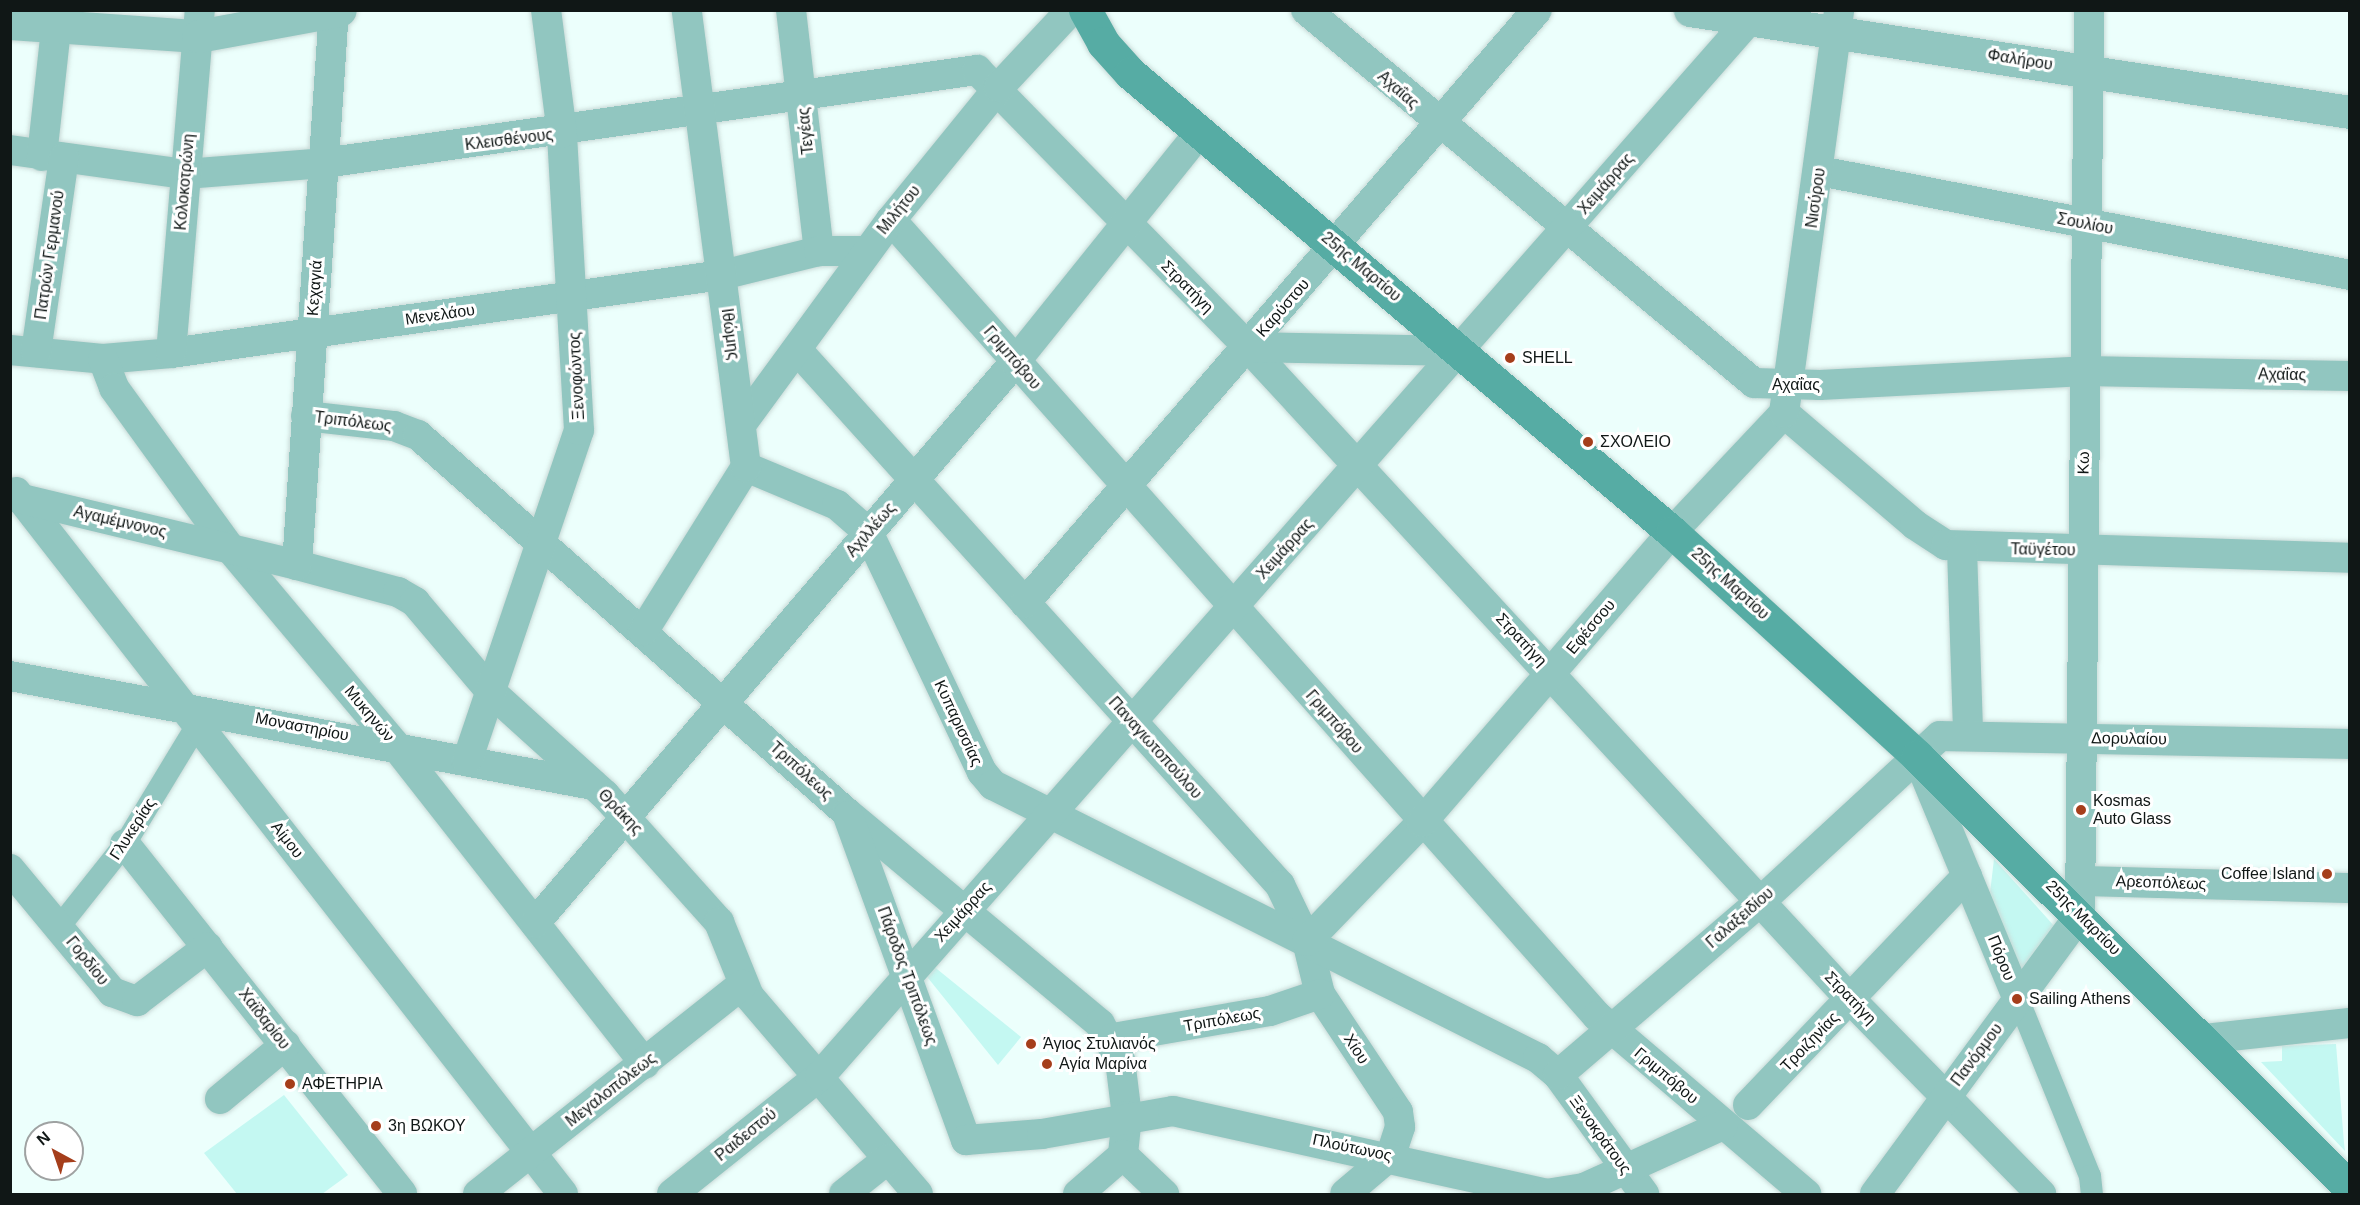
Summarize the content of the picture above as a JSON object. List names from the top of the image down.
{
  "streets": {
    "main road": ["25ης Μαρτίου"],
    "street": [
      "Φαλήρου",
      "Αχαΐας",
      "Τεγέας",
      "Κλεισθένους",
      "Κολοκοτρώνη",
      "Χειμάρρας",
      "Νισύρου",
      "Μιλήτου",
      "Σουλίου",
      "Πατρών Γερμανού",
      "Στρατήγη",
      "Κεχαγιά",
      "Καρύστου",
      "Μενελάου",
      "Ιθώμης",
      "Γριμπόβου",
      "Ξενοφώντος",
      "Τριπόλεως",
      "Κω",
      "Αγαμέμνονος",
      "Αχιλλέως",
      "Ταϋγέτου",
      "Εφέσσου",
      "Μυκηνών",
      "Κυπαρισσίας",
      "Μοναστηρίου",
      "Δορυλαίου",
      "Παναγιωτοπούλου",
      "Θράκης",
      "Γλυκερίας",
      "Αίμου",
      "Αρεοπόλεως",
      "Γαλαξειδίου",
      "Πόρου",
      "Γορδίου",
      "Πάροδος Τριπόλεως",
      "Χαϊδαρίου",
      "Τροιζηνίας",
      "Χίου",
      "Πανόρμου",
      "Μεγαλοπόλεως",
      "Ραιδεστού",
      "Ξενοκράτους",
      "Πλούτωνος"
    ]
  },
  "crossings": [
    ["Φαλήρου", "Χειμάρρας"],
    ["Φαλήρου", "Νισύρου"],
    ["Φαλήρου", "Κω"],
    ["Αχαΐας", "Χειμάρρας"],
    ["Αχαΐας", "Νισύρου"],
    ["Αχαΐας", "Καρύστου"],
    ["Αχαΐας", "Κω"],
    ["Αχαΐας", "Ταϋγέτου"],
    ["Αχαΐας", "Εφέσσου"],
    ["Τεγέας", "Κλεισθένους"],
    ["Τεγέας", "Μενελάου"],
    ["Κλεισθένους", "Κολοκοτρώνη"],
    ["Κλεισθένους", "Μιλήτου"],
    ["Κλεισθένους", "Πατρών Γερμανού"],
    ["Κλεισθένους", "Στρατήγη"],
    ["Κλεισθένους", "Κεχαγιά"],
    ["Κλεισθένους", "Ιθώμης"],
    ["Κλεισθένους", "Ξενοφώντος"],
    ["Κολοκοτρώνη", "Μενελάου"],
    ["Χειμάρρας", "25ης Μαρτίου"],
    ["Χειμάρρας", "Στρατήγη"],
    ["Χειμάρρας", "Γριμπόβου"],
    ["Χειμάρρας", "Τριπόλεως"],
    ["Χειμάρρας", "Κυπαρισσίας"],
    ["Χειμάρρας", "Παναγιωτοπούλου"],
    ["Χειμάρρας", "Θράκης"],
    ["Χειμάρρας", "Πάροδος Τριπόλεως"],
    ["Χειμάρρας", "Ραιδεστού"],
    ["Νισύρου", "Σουλίου"],
    ["Νισύρου", "Ταϋγέτου"],
    ["Νισύρου", "Εφέσσου"],
    ["Μιλήτου", "Στρατήγη"],
    ["Μιλήτου", "Μενελάου"],
    ["Μιλήτου", "Ιθώμης"],
    ["Μιλήτου", "Γριμπόβου"],
    ["Μιλήτου", "Παναγιωτοπούλου"],
    ["Σουλίου", "Κω"],
    ["Πατρών Γερμανού", "Μενελάου"],
    ["25ης Μαρτίου", "Καρύστου"],
    ["25ης Μαρτίου", "Κω"],
    ["25ης Μαρτίου", "Αχιλλέως"],
    ["25ης Μαρτίου", "Εφέσσου"],
    ["25ης Μαρτίου", "Δορυλαίου"],
    ["25ης Μαρτίου", "Γαλαξειδίου"],
    ["25ης Μαρτίου", "Πόρου"],
    ["25ης Μαρτίου", "Πανόρμου"],
    ["Στρατήγη", "Καρύστου"],
    ["Στρατήγη", "Αχιλλέως"],
    ["Στρατήγη", "Εφέσσου"],
    ["Στρατήγη", "Γαλαξειδίου"],
    ["Στρατήγη", "Τροιζηνίας"],
    ["Στρατήγη", "Πανόρμου"],
    ["Κεχαγιά", "Μενελάου"],
    ["Κεχαγιά", "Τριπόλεως"],
    ["Κεχαγιά", "Θράκης"],
    ["Καρύστου", "Γριμπόβου"],
    ["Καρύστου", "Παναγιωτοπούλου"],
    ["Μενελάου", "Ιθώμης"],
    ["Μενελάου", "Ξενοφώντος"],
    ["Μενελάου", "Μυκηνών"],
    ["Ιθώμης", "Κυπαρισσίας"],
    ["Γριμπόβου", "Αχιλλέως"],
    ["Γριμπόβου", "Εφέσσου"],
    ["Γριμπόβου", "Γαλαξειδίου"],
    ["Γριμπόβου", "Τροιζηνίας"],
    ["Γριμπόβου", "Πλούτωνος"],
    ["Ξενοφώντος", "Τριπόλεως"],
    ["Ξενοφώντος", "Μοναστηρίου"],
    ["Ξενοφώντος", "Θράκης"],
    ["Τριπόλεως", "Αχιλλέως"],
    ["Τριπόλεως", "Πάροδος Τριπόλεως"],
    ["Τριπόλεως", "Χίου"],
    ["Κω", "Ταϋγέτου"],
    ["Κω", "Δορυλαίου"],
    ["Κω", "Αρεοπόλεως"],
    ["Κω", "Πανόρμου"],
    ["Αγαμέμνονος", "Μυκηνών"],
    ["Αγαμέμνονος", "Θράκης"],
    ["Αγαμέμνονος", "Αίμου"],
    ["Αχιλλέως", "Μυκηνών"],
    ["Αχιλλέως", "Κυπαρισσίας"],
    ["Αχιλλέως", "Παναγιωτοπούλου"],
    ["Αχιλλέως", "Θράκης"],
    ["Ταϋγέτου", "Εφέσσου"],
    ["Εφέσσου", "Κυπαρισσίας"],
    ["Εφέσσου", "Παναγιωτοπούλου"],
    ["Εφέσσου", "Χίου"],
    ["Μυκηνών", "Μοναστηρίου"],
    ["Μυκηνών", "Θράκης"],
    ["Μυκηνών", "Μεγαλοπόλεως"],
    ["Κυπαρισσίας", "Παναγιωτοπούλου"],
    ["Κυπαρισσίας", "Χίου"],
    ["Μοναστηρίου", "Θράκης"],
    ["Μοναστηρίου", "Γλυκερίας"],
    ["Μοναστηρίου", "Αίμου"],
    ["Δορυλαίου", "Γαλαξειδίου"],
    ["Δορυλαίου", "Πόρου"],
    ["Παναγιωτοπούλου", "Χίου"],
    ["Θράκης", "Μεγαλοπόλεως"],
    ["Θράκης", "Ραιδεστού"],
    ["Γλυκερίας", "Αίμου"],
    ["Γλυκερίας", "Γορδίου"],
    ["Γλυκερίας", "Χαϊδαρίου"],
    ["Αίμου", "Μεγαλοπόλεως"],
    ["Γαλαξειδίου", "Πόρου"],
    ["Γαλαξειδίου", "Ξενοκράτους"],
    ["Πόρου", "Τροιζηνίας"],
    ["Πόρου", "Πανόρμου"],
    ["Γορδίου", "Χαϊδαρίου"],
    ["Πάροδος Τριπόλεως", "Πλούτωνος"],
    ["Τροιζηνίας", "Πλούτωνος"],
    ["Χίου", "Πλούτωνος"],
    ["Ξενοκράτους", "Πλούτωνος"]
  ],
  "places": [
    "SHELL",
    "ΣΧΟΛΕΙΟ",
    "Kosmas Auto Glass",
    "Coffee Island",
    "Sailing Athens",
    "Άγιος Στυλιανός",
    "Αγία Μαρίνα",
    "ΑΦΕΤΗΡΙΑ",
    "3η ΒΩΚΟΥ"
  ],
  "north": "top left"
}
